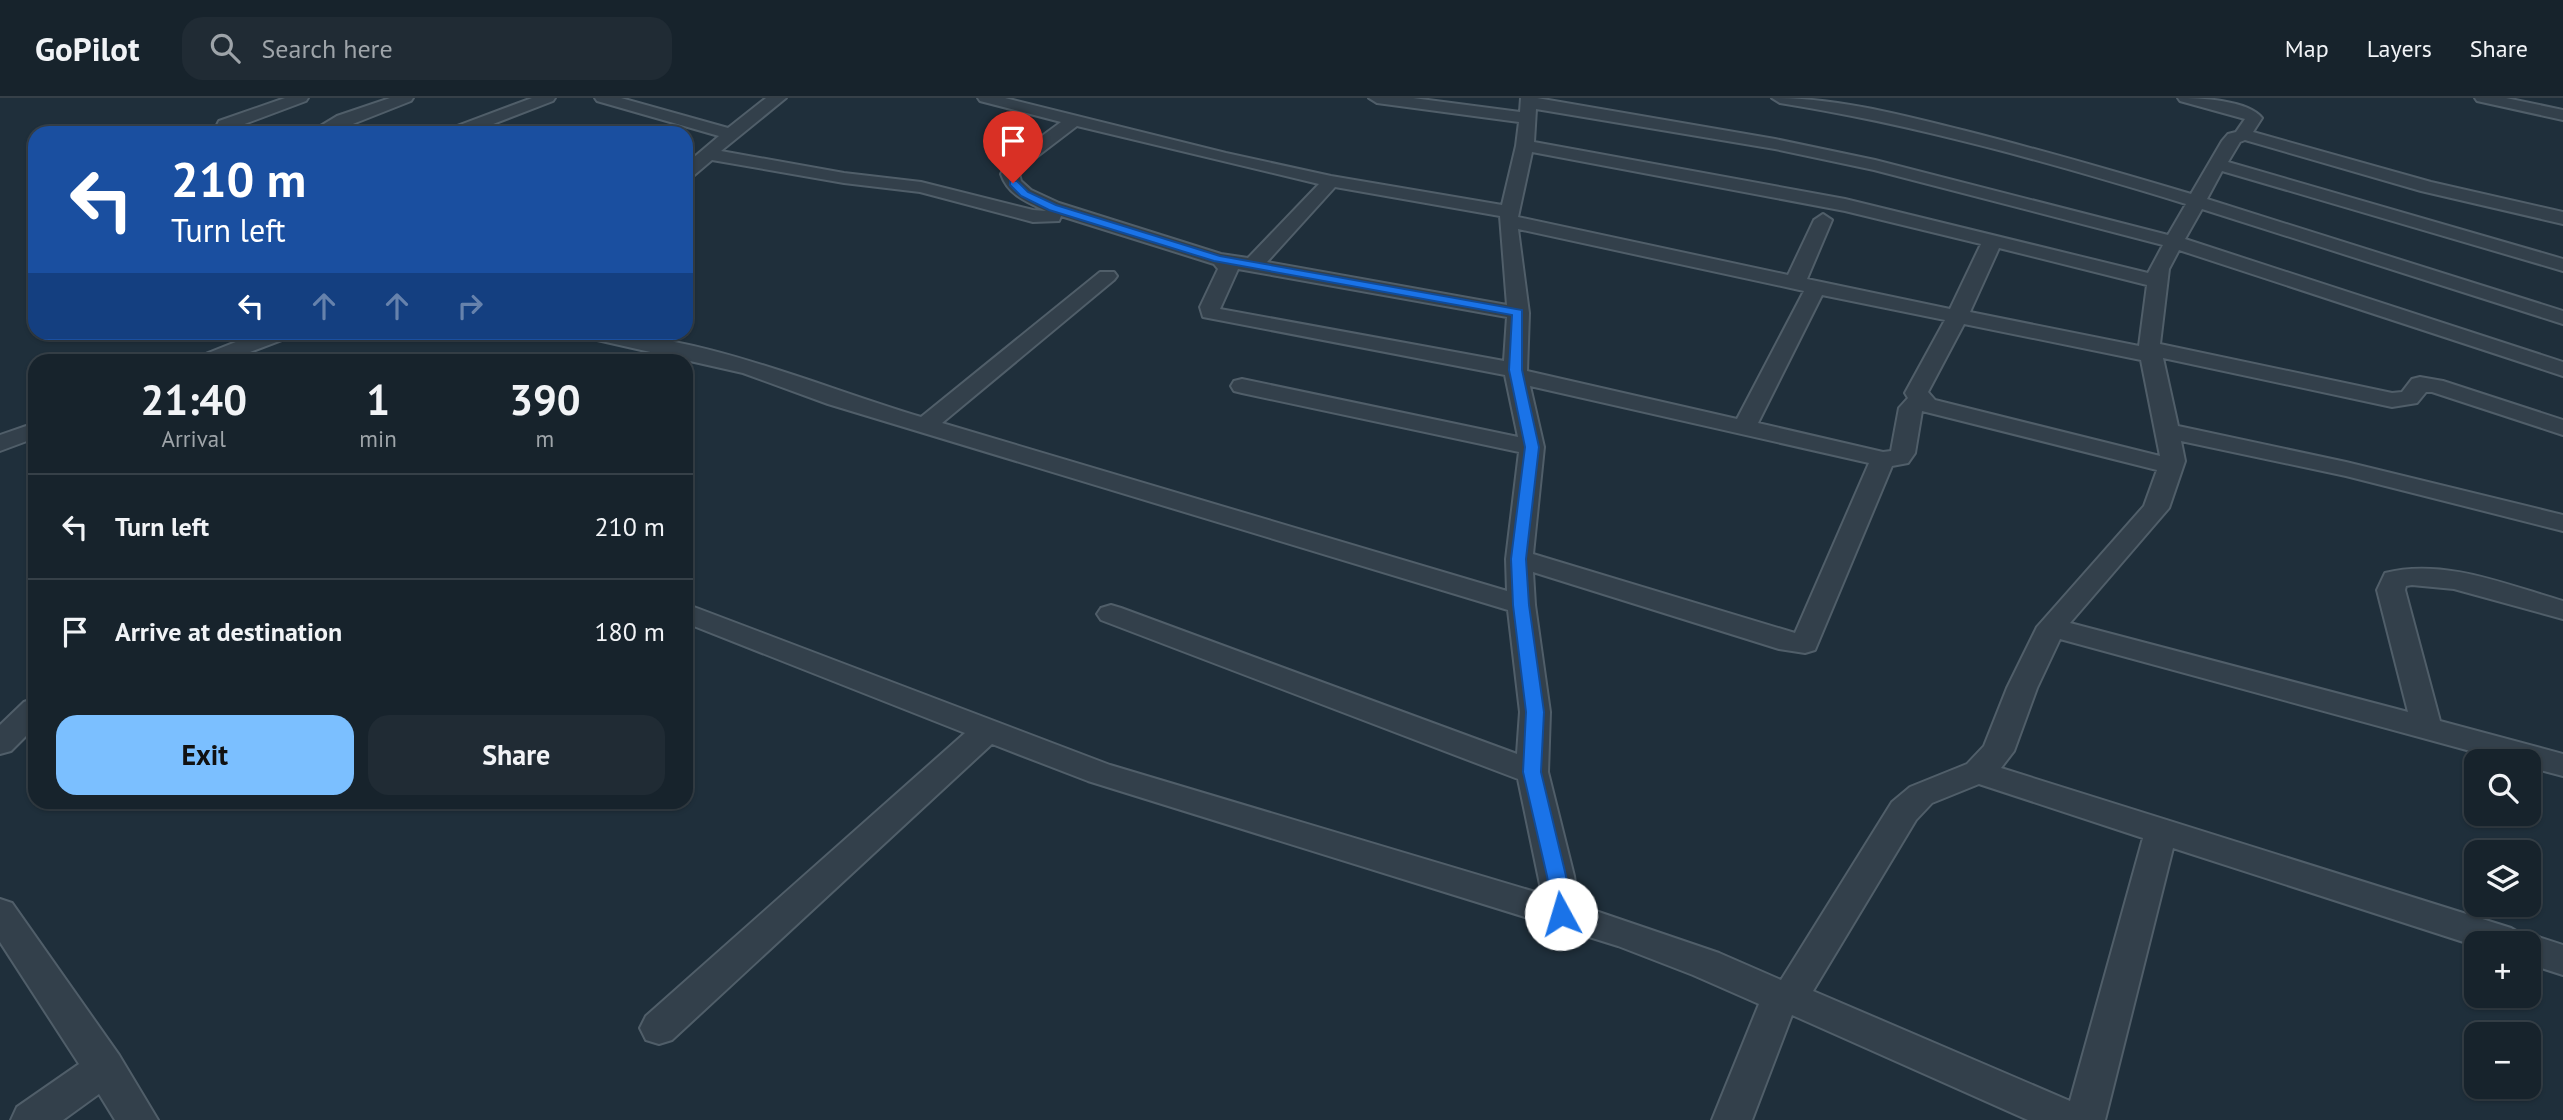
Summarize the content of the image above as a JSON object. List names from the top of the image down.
{
  "page": {
    "header": "GoPilot",
    "search": "Search here",
    "nav": ["Map", "Layers", "Share"],
    "turn": ["210 m", "Turn left"],
    "eta": [
      "21:40",
      "Arrival",
      "1",
      "min",
      "390",
      "m"
    ],
    "list": [
      {
        "name": "Turn left",
        "value": "210 m"
      },
      {
        "name": "Arrive at destination",
        "value": "180 m"
      }
    ],
    "buttons": ["Exit", "Share"],
    "map_buttons": ["+", "−"]
  }
}
